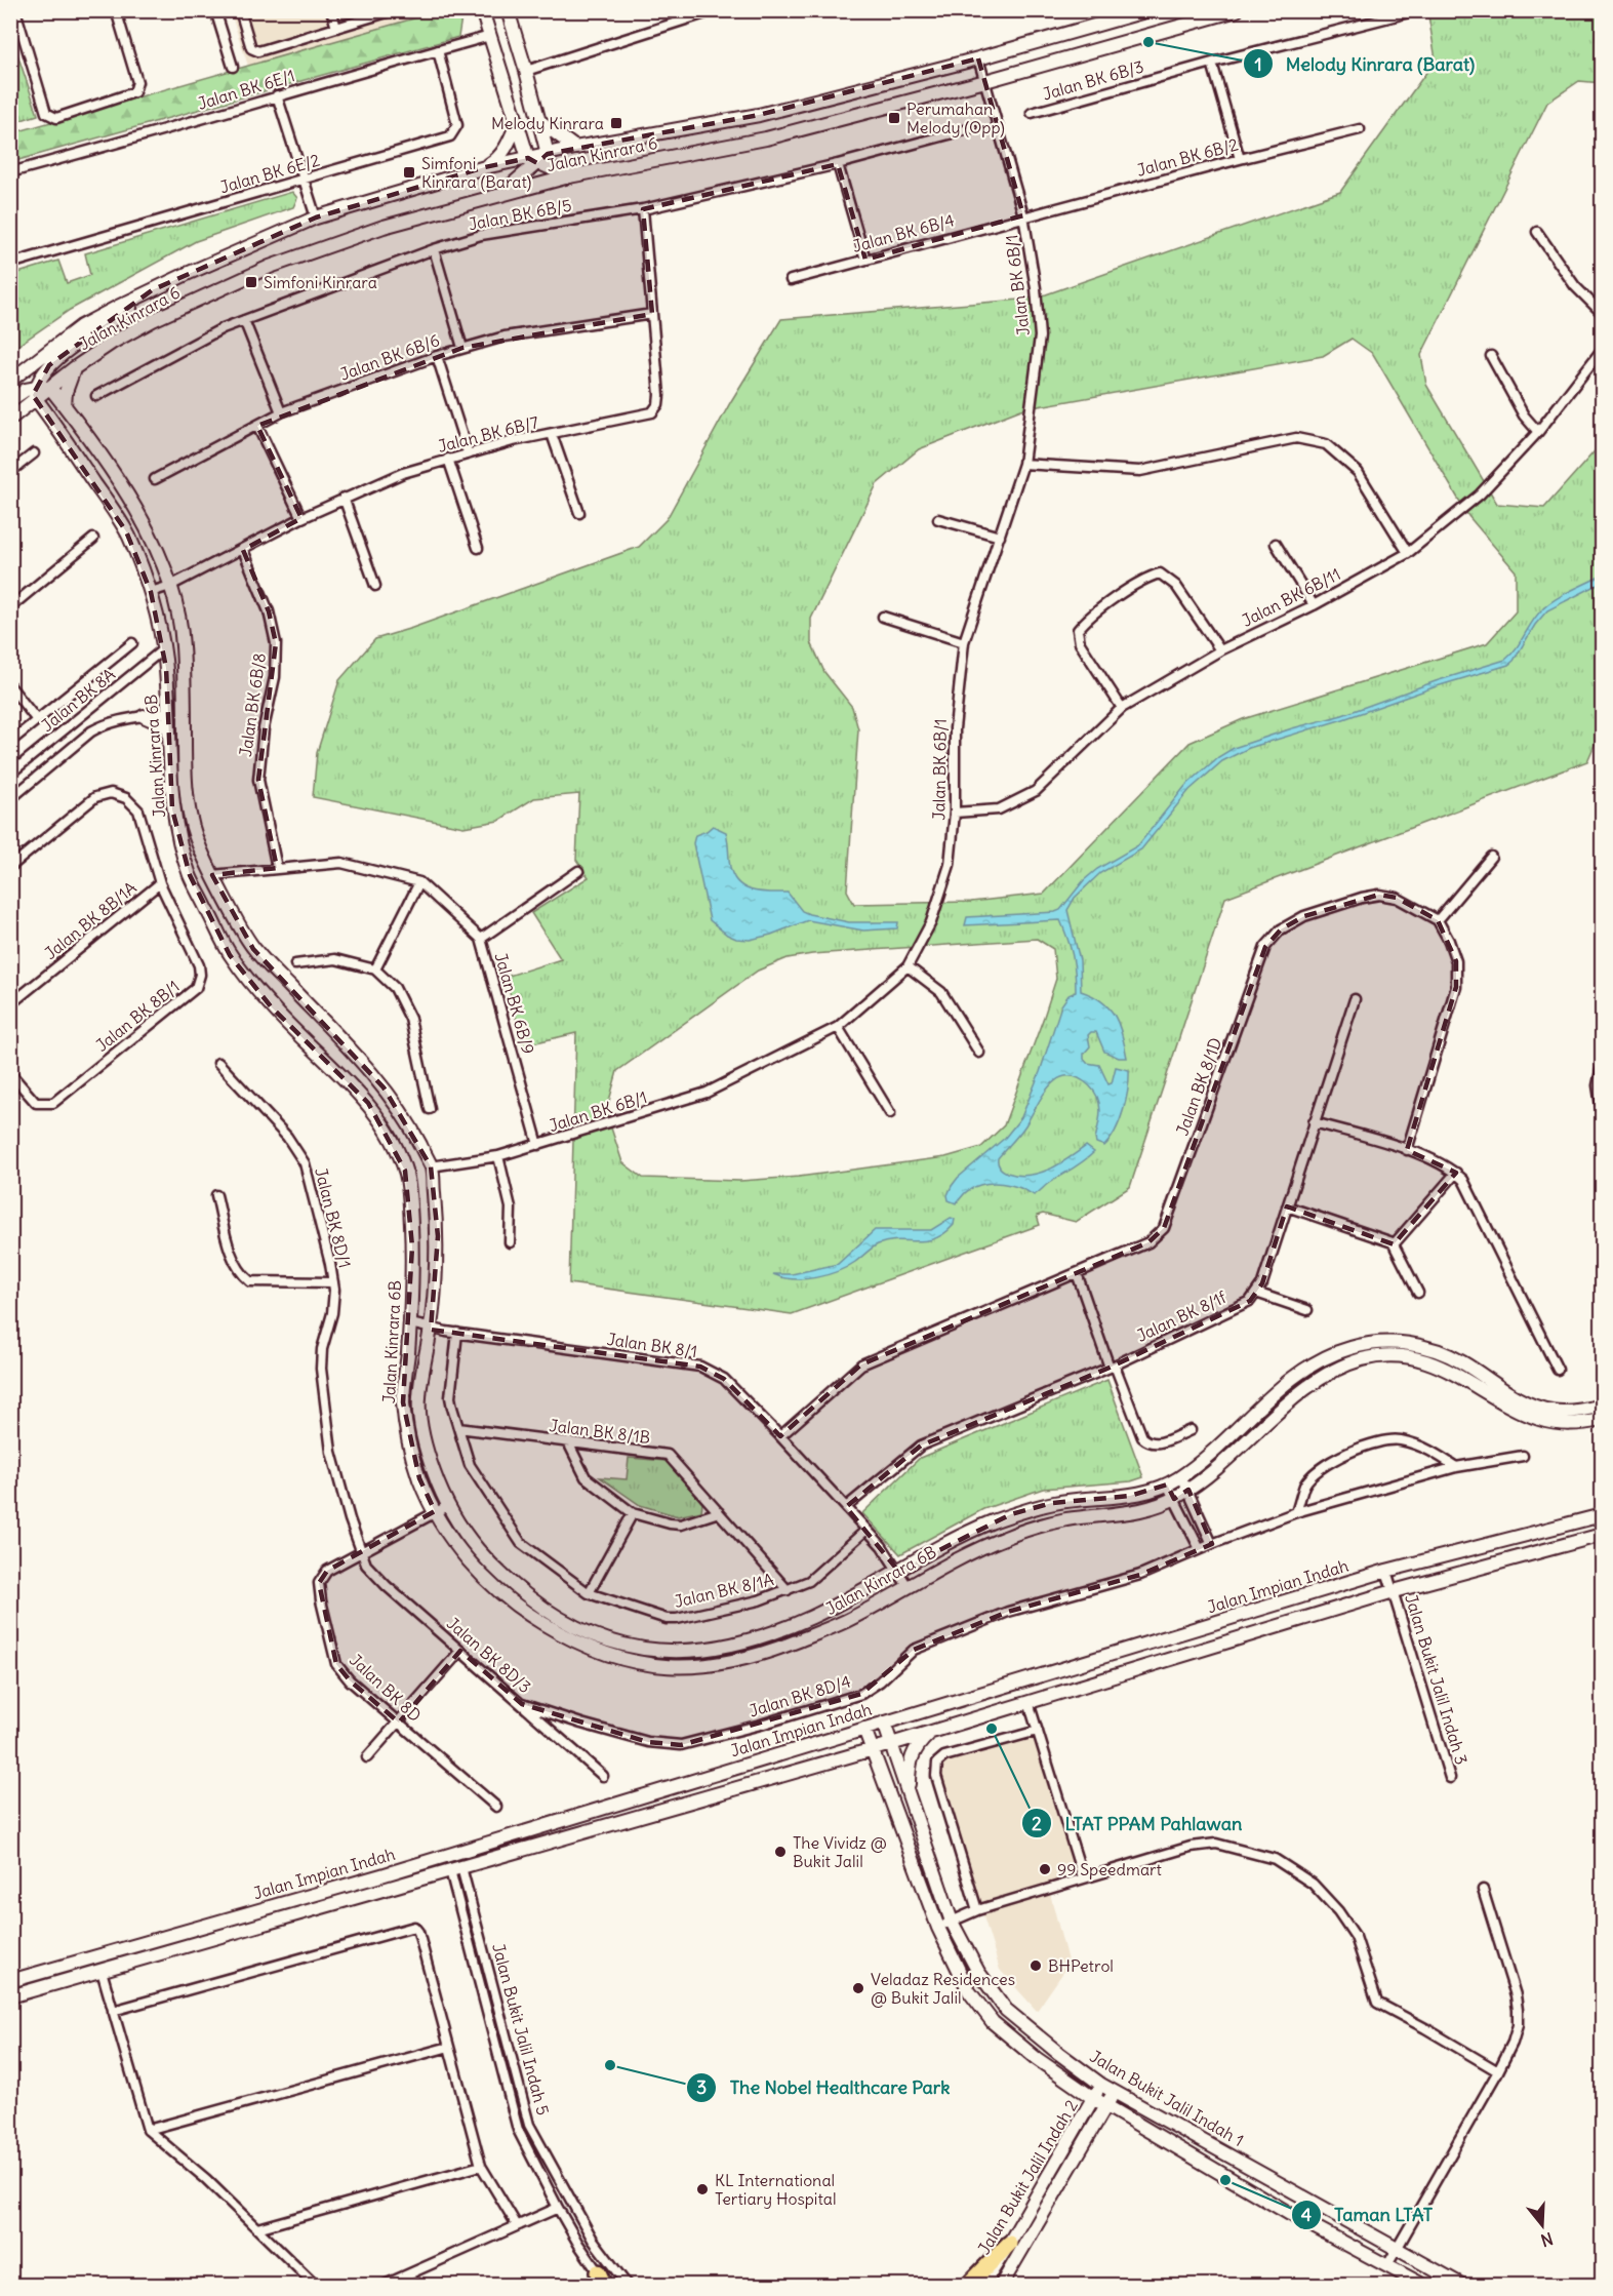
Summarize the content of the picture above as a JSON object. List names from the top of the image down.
{
  "streets": {
    "street": [
      "Jalan BK 6B/3",
      "Jalan BK 6E/1",
      "Jalan Kinrara 6",
      "Jalan BK 6B/2",
      "Jalan BK 6E/2",
      "Jalan BK 6B/5",
      "Jalan BK 6B/4",
      "Jalan BK 6B/1",
      "Jalan BK 6B/6",
      "Jalan BK 6B/7",
      "Jalan BK 6B/11",
      "Jalan BK 8A",
      "Jalan BK 6B/8",
      "Jalan Kinrara 6B",
      "Jalan BK 8B/1A",
      "Jalan BK 6B/9",
      "Jalan BK 8B/1",
      "Jalan BK 8/1D",
      "Jalan BK 8D/1",
      "Jalan BK 8/1f",
      "Jalan BK 8/1",
      "Jalan BK 8/1B",
      "Jalan Impian Indah",
      "Jalan BK 8/1A",
      "Jalan BK 8D/3",
      "Jalan Bukit Jalil Indah 3",
      "Jalan BK 8D",
      "Jalan BK 8D/4",
      "Jalan Bukit Jalil Indah 5",
      "Jalan Bukit Jalil Indah 1",
      "Jalan Bukit Jalil Indah 2"
    ]
  },
  "crossings": [
    ["Jalan BK 6E/1", "Jalan BK 6E/2"],
    ["Jalan Kinrara 6", "Jalan BK 6B/1"],
    ["Jalan Kinrara 6", "Jalan Kinrara 6B"],
    ["Jalan BK 6B/2", "Jalan BK 6B/4"],
    ["Jalan BK 6B/2", "Jalan BK 6B/1"],
    ["Jalan BK 6B/5", "Jalan BK 6B/7"],
    ["Jalan BK 6B/4", "Jalan BK 6B/1"],
    ["Jalan BK 6B/1", "Jalan BK 6B/11"],
    ["Jalan BK 6B/1", "Jalan Kinrara 6B"],
    ["Jalan BK 6B/1", "Jalan BK 6B/9"],
    ["Jalan BK 6B/6", "Jalan BK 6B/7"],
    ["Jalan BK 6B/7", "Jalan BK 6B/8"],
    ["Jalan BK 6B/7", "Jalan Kinrara 6B"],
    ["Jalan BK 8A", "Jalan Kinrara 6B"],
    ["Jalan BK 6B/8", "Jalan BK 6B/9"],
    ["Jalan Kinrara 6B", "Jalan BK 6B/9"],
    ["Jalan Kinrara 6B", "Jalan BK 8/1"],
    ["Jalan Kinrara 6B", "Jalan BK 8D"],
    ["Jalan BK 8B/1A", "Jalan BK 8B/1"],
    ["Jalan BK 8/1D", "Jalan BK 8/1"],
    ["Jalan BK 8D/1", "Jalan BK 8D/3"],
    ["Jalan BK 8D/1", "Jalan BK 8D"],
    ["Jalan BK 8/1f", "Jalan BK 8/1"],
    ["Jalan BK 8/1", "Jalan BK 8/1A"],
    ["Jalan BK 8/1B", "Jalan BK 8/1A"],
    ["Jalan Impian Indah", "Jalan Bukit Jalil Indah 3"],
    ["Jalan Impian Indah", "Jalan Bukit Jalil Indah 5"],
    ["Jalan Impian Indah", "Jalan Bukit Jalil Indah 1"],
    ["Jalan BK 8D/3", "Jalan BK 8D"],
    ["Jalan BK 8D/3", "Jalan BK 8D/4"],
    ["Jalan Bukit Jalil Indah 1", "Jalan Bukit Jalil Indah 2"]
  ],
  "places": {
    "other": [
      "Melody Kinrara (Barat)",
      "LTAT PPAM Pahlawan",
      "The Vividz @ Bukit Jalil",
      "99 Speedmart",
      "BHPetrol",
      "Veladaz Residences @ Bukit Jalil",
      "The Nobel Healthcare Park",
      "Taman LTAT",
      "KL International Tertiary Hospital"
    ],
    "transit": [
      "Perumahan Melody (Opp)",
      "Melody Kinrara",
      "Simfoni Kinrara (Barat)",
      "Simfoni Kinrara"
    ]
  },
  "north": "bottom"
}
